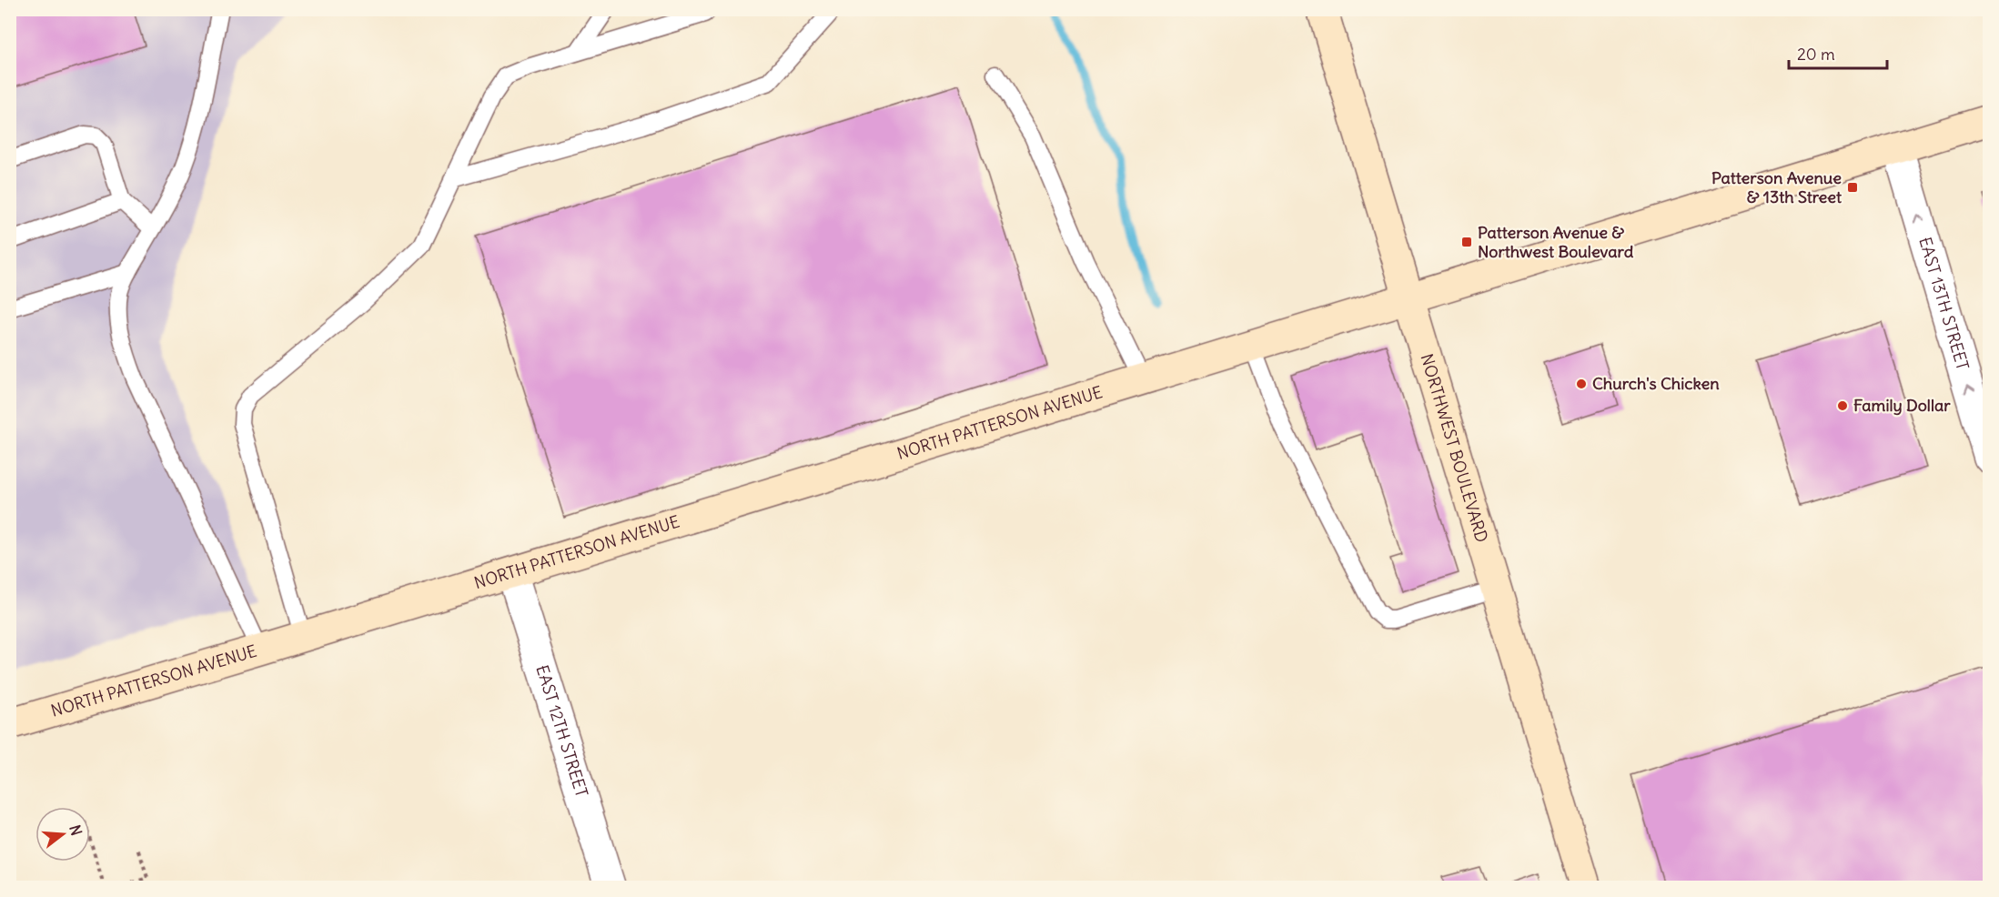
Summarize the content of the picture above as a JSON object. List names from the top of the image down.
{
  "streets": {
    "main road": ["NORTH PATTERSON AVENUE", "NORTHWEST BOULEVARD"],
    "street": ["EAST 13TH STREET", "EAST 12TH STREET"]
  },
  "crossings": [
    ["EAST 13TH STREET", "NORTH PATTERSON AVENUE"],
    ["NORTH PATTERSON AVENUE", "NORTHWEST BOULEVARD"],
    ["NORTH PATTERSON AVENUE", "EAST 12TH STREET"]
  ],
  "one_way": ["EAST 13TH STREET"],
  "places": {
    "transit": ["Patterson Avenue & 13th Street", "Patterson Avenue & Northwest Boulevard"],
    "other": ["Church's Chicken", "Family Dollar"]
  },
  "scale_bar": "20 m",
  "north": "right"
}
